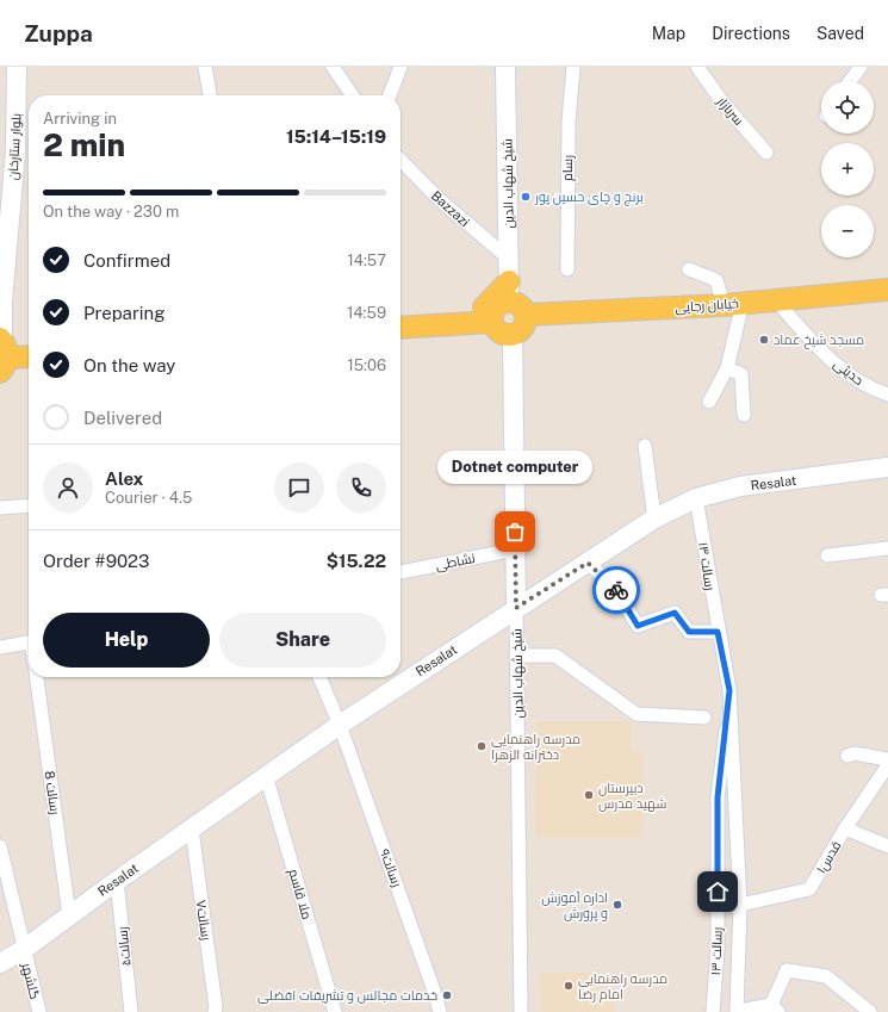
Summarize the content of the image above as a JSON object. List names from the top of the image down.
{
  "streets": {
    "main road": [
      "بلوار ستارخان",
      "شیخ شهاب الدین",
      "خیابان رجایی",
      "Resalat"
    ],
    "street": [
      "سربازار",
      "رسام",
      "Bazzazi",
      "حدیثی",
      "نشاطی",
      "رسالت ۱۳",
      "رسالت 8",
      "قدس۱",
      "رسالت۹",
      "ملا قاسم",
      "رسالت۷",
      "رسالت۵",
      "گلشهر"
    ]
  },
  "crossings": [
    ["شیخ شهاب الدین", "Bazzazi"],
    ["شیخ شهاب الدین", "Resalat"],
    ["شیخ شهاب الدین", "نشاطی"],
    ["خیابان رجایی", "حدیثی"],
    ["Resalat", "رسالت ۱۳"],
    ["Resalat", "رسالت 8"],
    ["Resalat", "رسالت۹"],
    ["Resalat", "ملا قاسم"],
    ["Resalat", "رسالت۷"],
    ["Resalat", "رسالت۵"],
    ["Resalat", "گلشهر"],
    ["رسالت ۱۳", "قدس۱"]
  ],
  "places": [
    "برنج و چای حسین پور",
    "مسجد شیخ عماد",
    "Dotnet computer",
    "مدرسه راهنمایی دخترانه الزهرا",
    "دبیرستان شهید مدرس",
    "اداره آموزش و پرورش",
    "مدرسه راهنمایی امام رضا",
    "خدمات مجالس و تشریفات افضلی"
  ],
  "page": {
    "header": "Zuppa",
    "nav": ["Map", "Directions", "Saved"],
    "map_buttons": ["+", "−"],
    "heading": ["2 min", "Arriving in", "15:14–15:19"],
    "panel": [
      "Alex",
      "Courier · 4.5",
      "Order #9023",
      "$15.22"
    ],
    "bar": "On the way · 230 m",
    "list": [
      ["Confirmed", "14:57"],
      ["Preparing", "14:59"],
      ["On the way", "15:06"],
      "Delivered"
    ],
    "bubble": "Dotnet computer",
    "buttons": ["Help", "Share"]
  }
}
